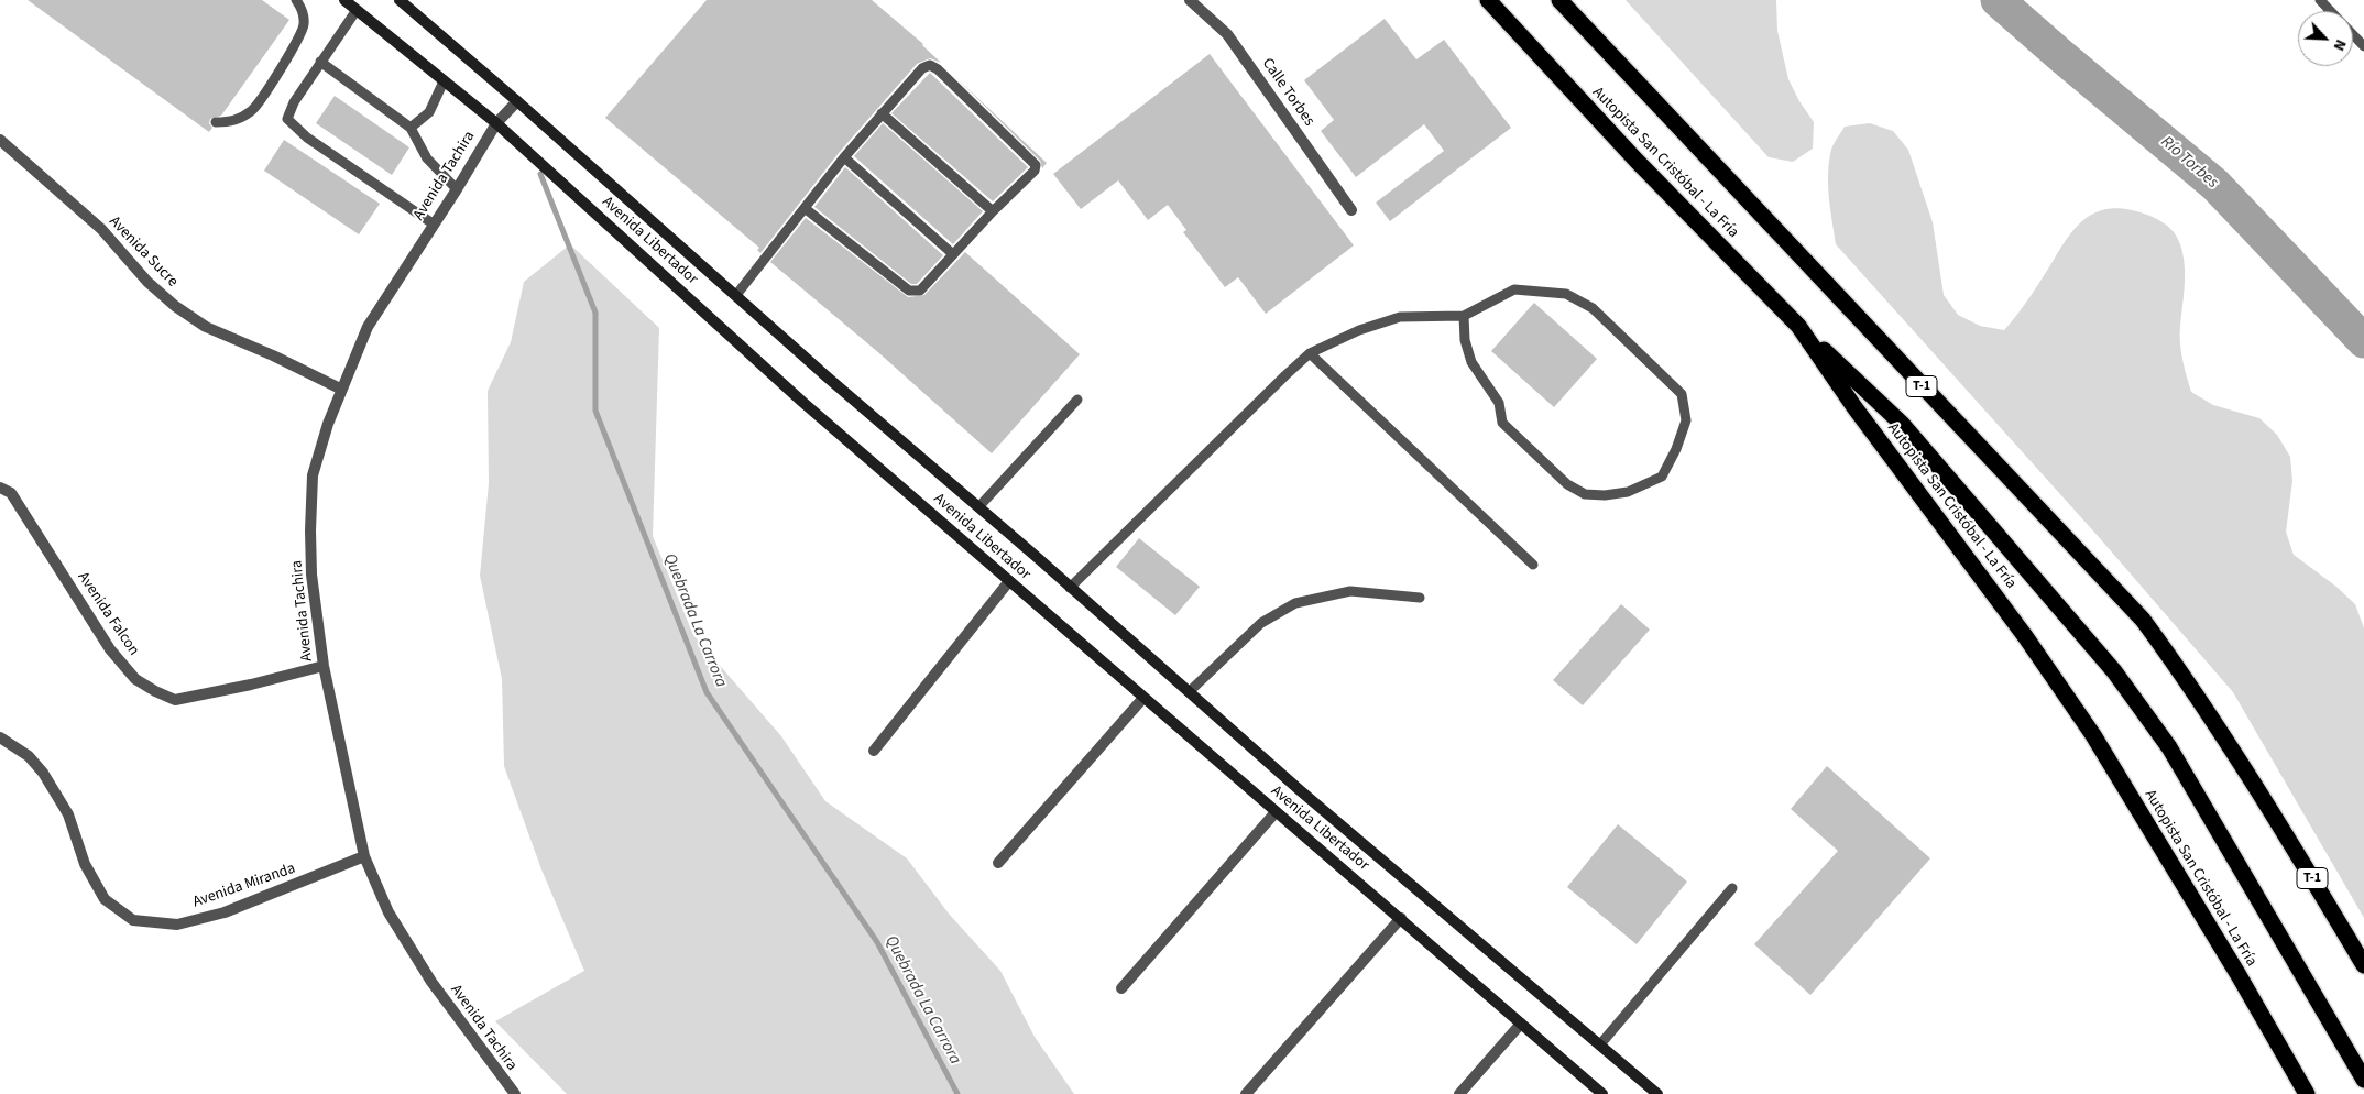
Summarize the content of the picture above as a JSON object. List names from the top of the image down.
{
  "streets": {
    "highway": ["Autopista San Cristóbal - La Fría", "T-1"],
    "main road": ["Avenida Libertador"],
    "street": [
      "Calle Torbes",
      "Avenida Tachira",
      "Avenida Sucre",
      "Avenida Falcon",
      "Avenida Miranda"
    ]
  },
  "crossings": [
    ["Avenida Tachira", "Avenida Libertador"],
    ["Avenida Tachira", "Avenida Sucre"],
    ["Avenida Tachira", "Avenida Falcon"],
    ["Avenida Tachira", "Avenida Miranda"]
  ],
  "water": ["Río Torbes", "Quebrada La Carrora"],
  "north": "bottom right"
}
